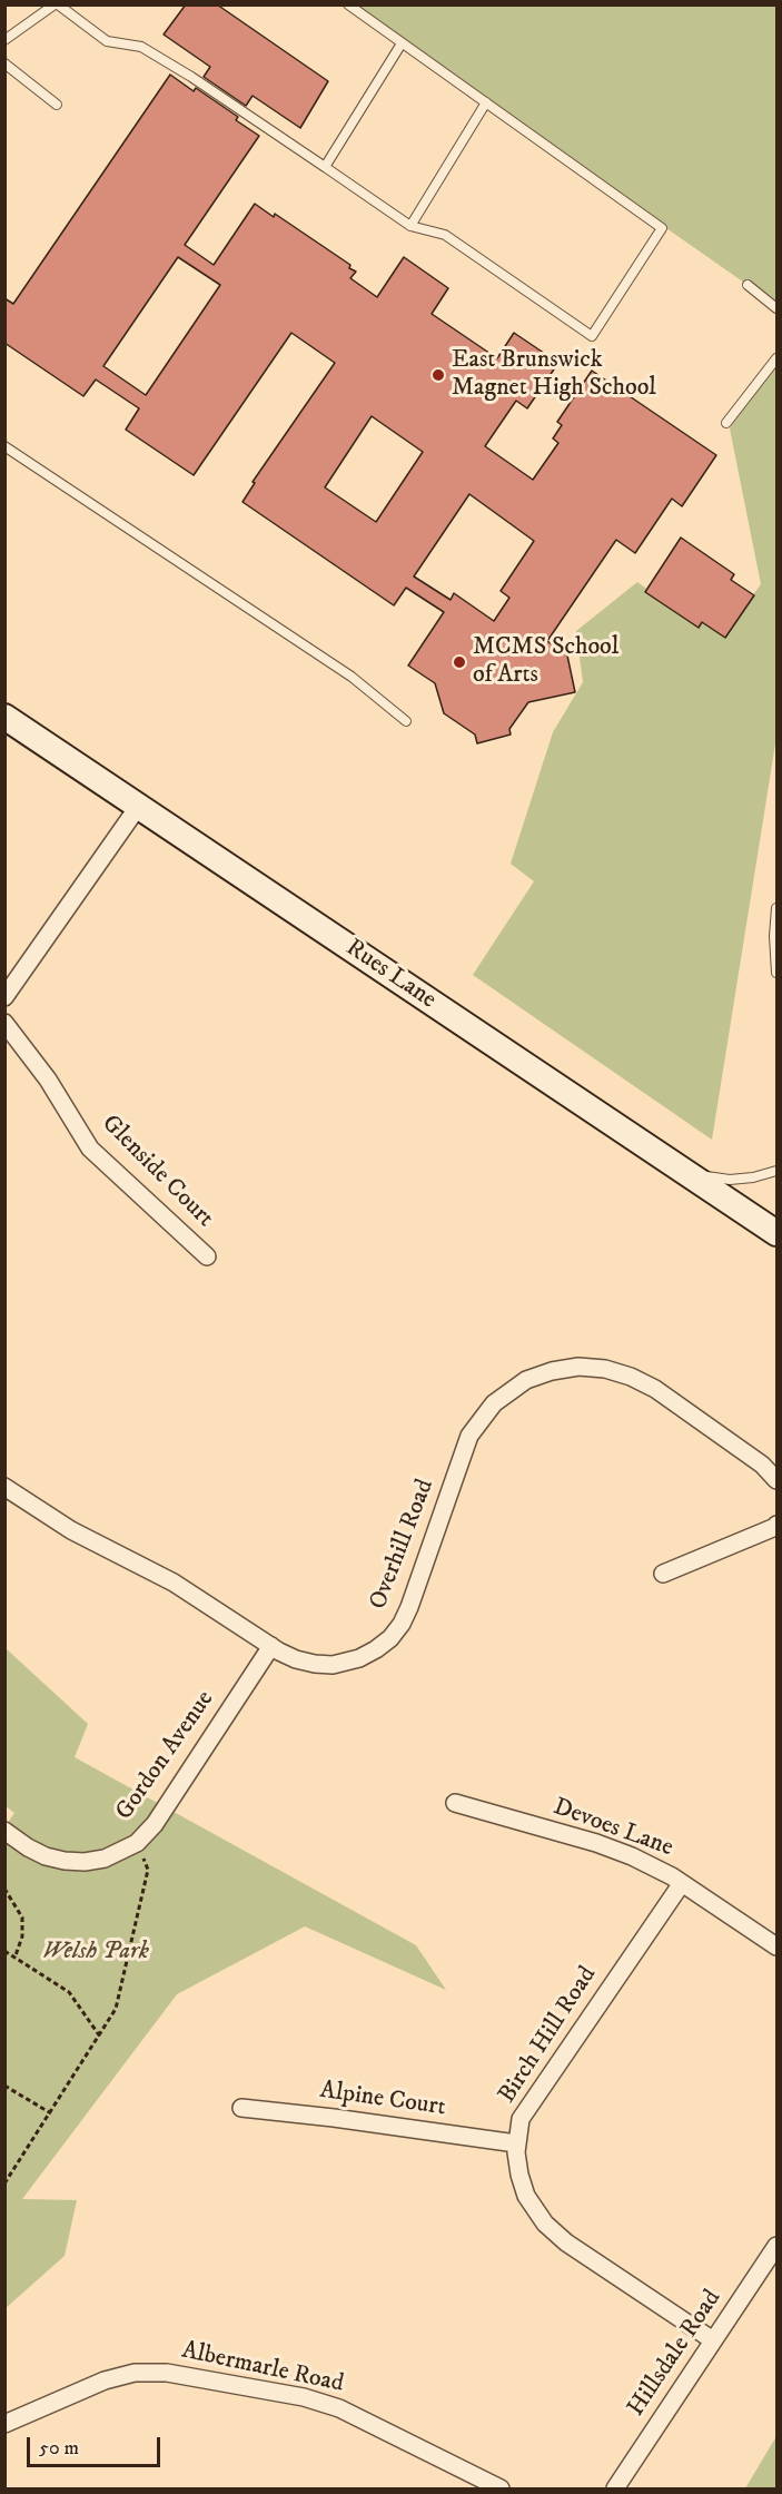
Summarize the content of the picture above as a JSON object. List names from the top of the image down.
{
  "streets": {
    "main road": ["Rues Lane"],
    "street": [
      "Glenside Court",
      "Overhill Road",
      "Gordon Avenue",
      "Devoes Lane",
      "Birch Hill Road",
      "Alpine Court",
      "Hillsdale Road",
      "Albermarle Road"
    ]
  },
  "crossings": [
    ["Overhill Road", "Gordon Avenue"],
    ["Devoes Lane", "Birch Hill Road"],
    ["Birch Hill Road", "Alpine Court"],
    ["Birch Hill Road", "Hillsdale Road"]
  ],
  "parks": ["Welsh Park"],
  "places": ["East Brunswick Magnet High School", "MCMS School of Arts"],
  "scale_bar": "50 m"
}
